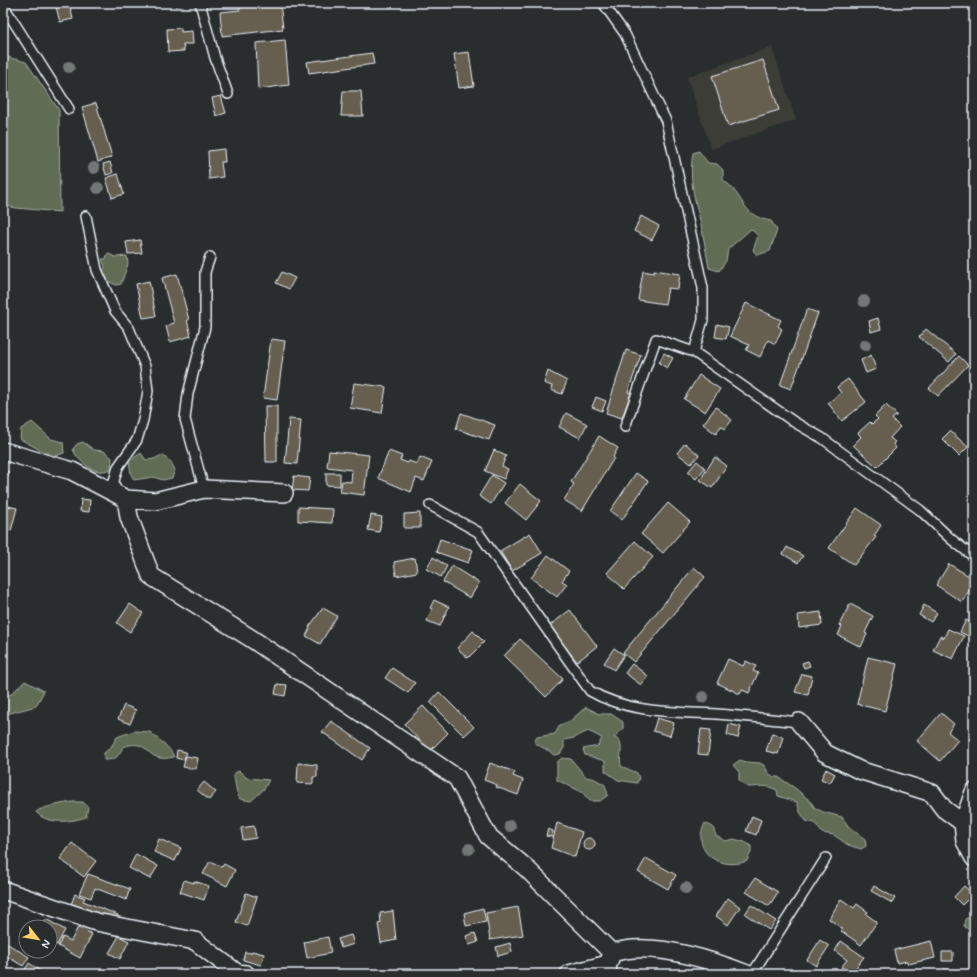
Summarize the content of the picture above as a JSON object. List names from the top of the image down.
{
  "north": "bottom right"
}
